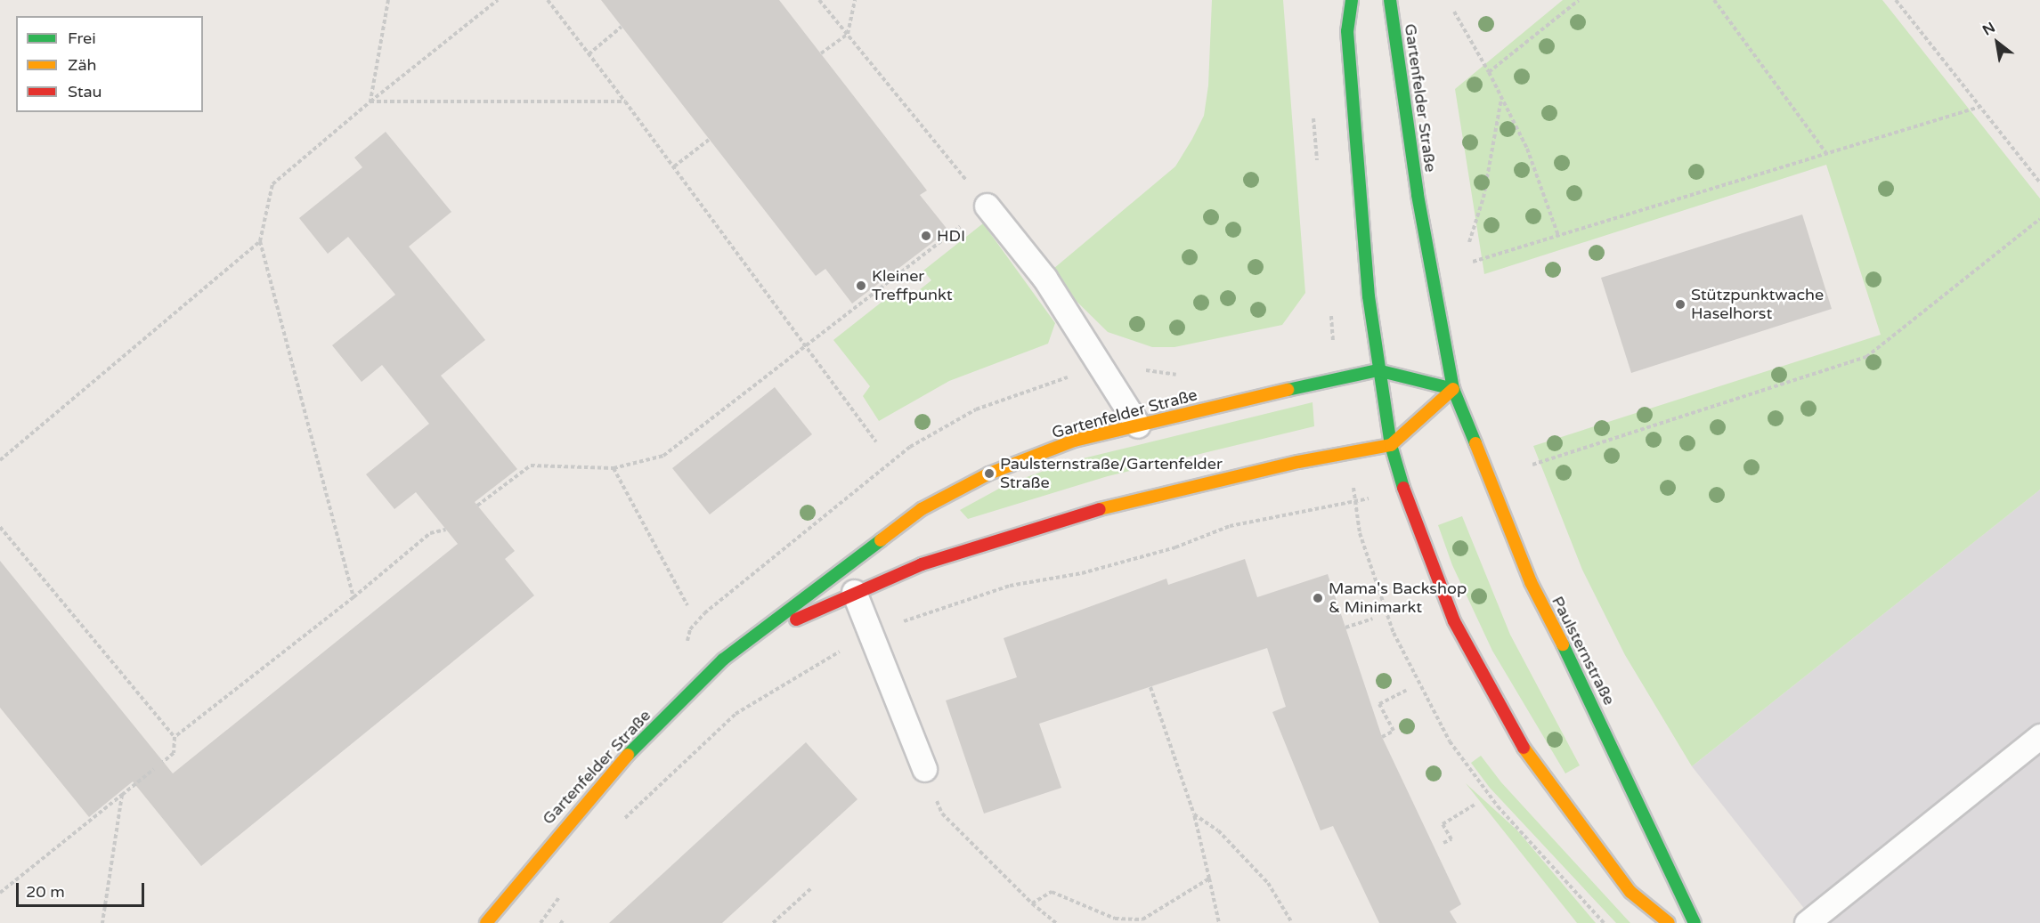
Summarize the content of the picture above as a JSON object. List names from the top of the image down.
{
  "streets": {
    "main road": ["Gartenfelder Straße", "Paulsternstraße"]
  },
  "crossings": [
    ["Gartenfelder Straße", "Paulsternstraße"]
  ],
  "places": [
    "HDI",
    "Kleiner Treffpunkt",
    "Stützpunktwache Haselhorst",
    "Paulsternstraße/Gartenfelder Straße",
    "Mama's Backshop & Minimarkt"
  ],
  "legend": ["Frei", "Zäh", "Stau"],
  "scale_bar": "20 m",
  "north": "top left"
}
